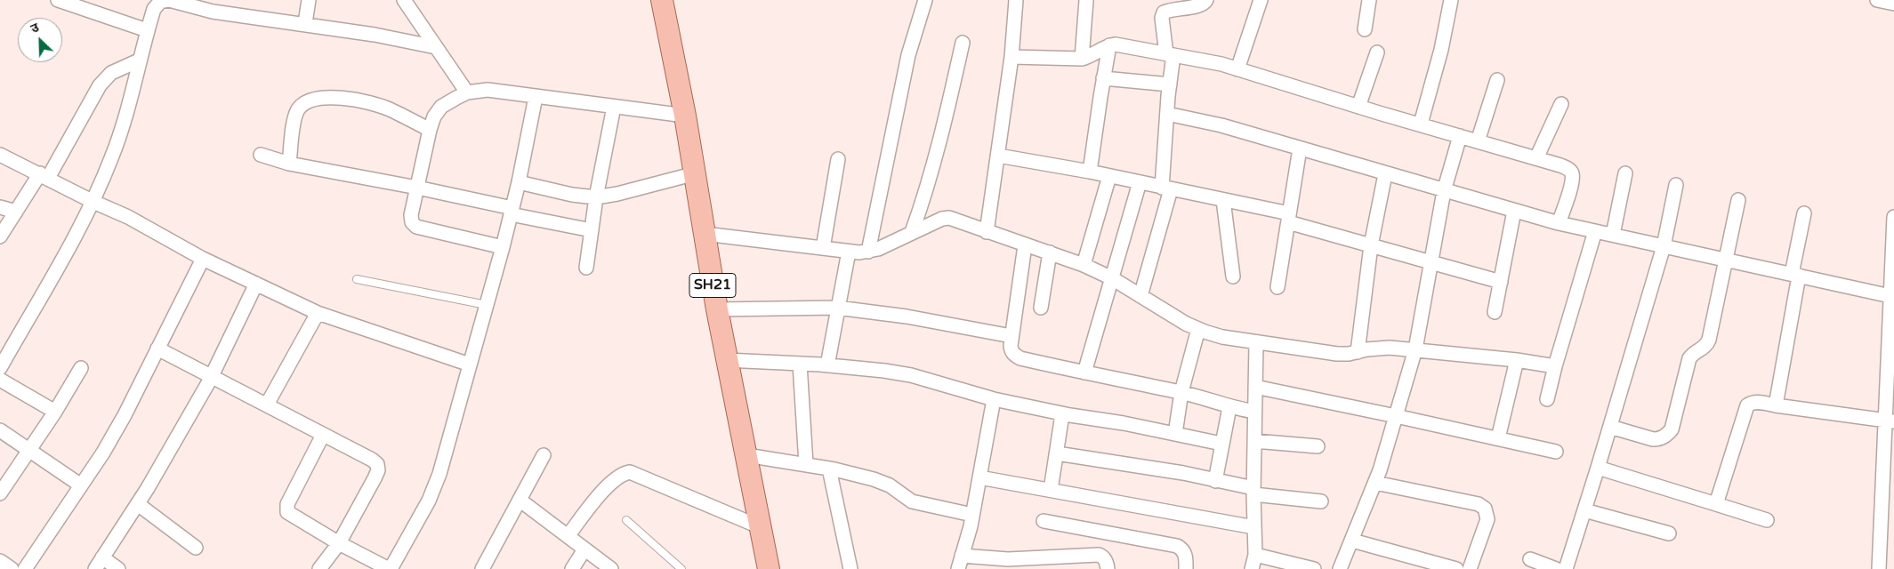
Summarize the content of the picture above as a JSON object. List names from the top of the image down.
{
  "streets": {
    "main road": ["SH21"]
  },
  "north": "top left"
}
